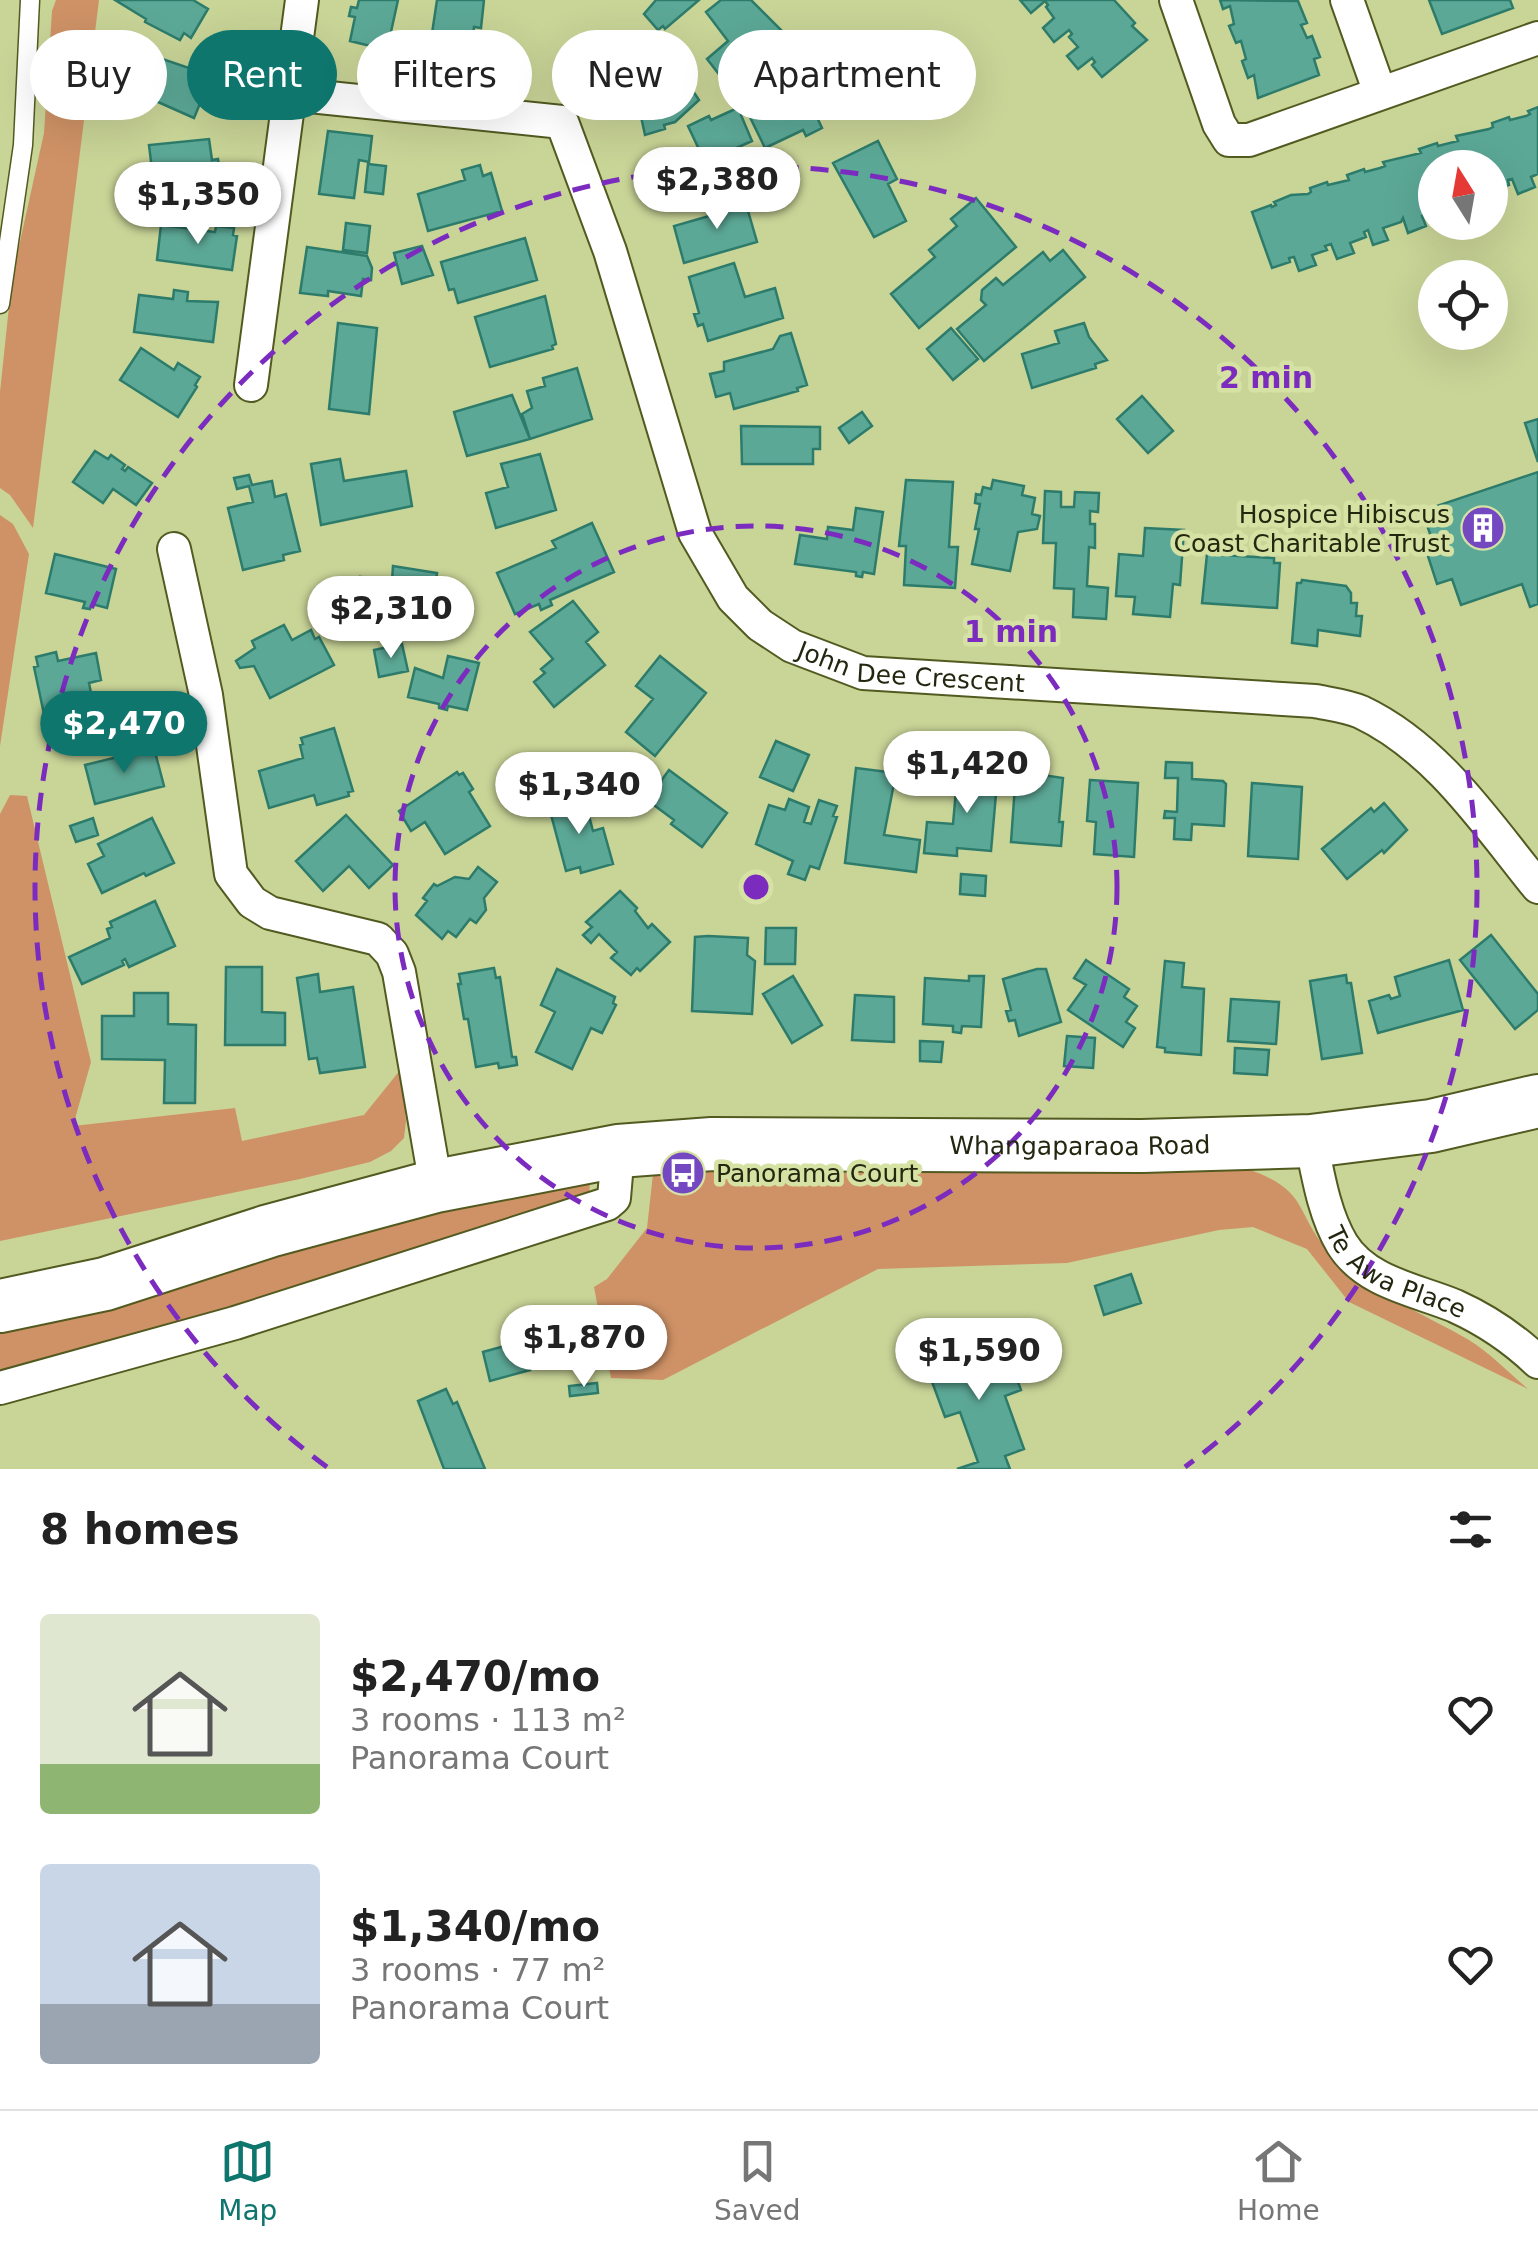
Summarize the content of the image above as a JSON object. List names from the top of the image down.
{
  "streets": {
    "main road": ["Whangaparaoa Road"],
    "street": ["John Dee Crescent", "Te Awa Place"]
  },
  "crossings": [
    ["Whangaparaoa Road", "Te Awa Place"]
  ],
  "places": {
    "building": ["Hospice Hibiscus Coast Charitable Trust"],
    "bus stop": ["Panorama Court"]
  },
  "north": "top",
  "page": {
    "chip": [
      "Buy",
      "Rent",
      "Filters",
      "New",
      "Apartment"
    ],
    "price": [
      "$2,380",
      "$1,350",
      "$2,310",
      "$2,470",
      "$1,420",
      "$1,340",
      "$1,870",
      "$1,590"
    ],
    "heading": "8 homes",
    "list": [
      {
        "name": "$2,470/mo",
        "note": "3 rooms · 113 m² · Panorama Court"
      },
      {
        "name": "$1,340/mo",
        "note": "3 rooms · 77 m² · Panorama Court"
      }
    ],
    "tabs": ["Map", "Saved", "Home"]
  },
  "rings": ["2 min", "1 min"]
}
